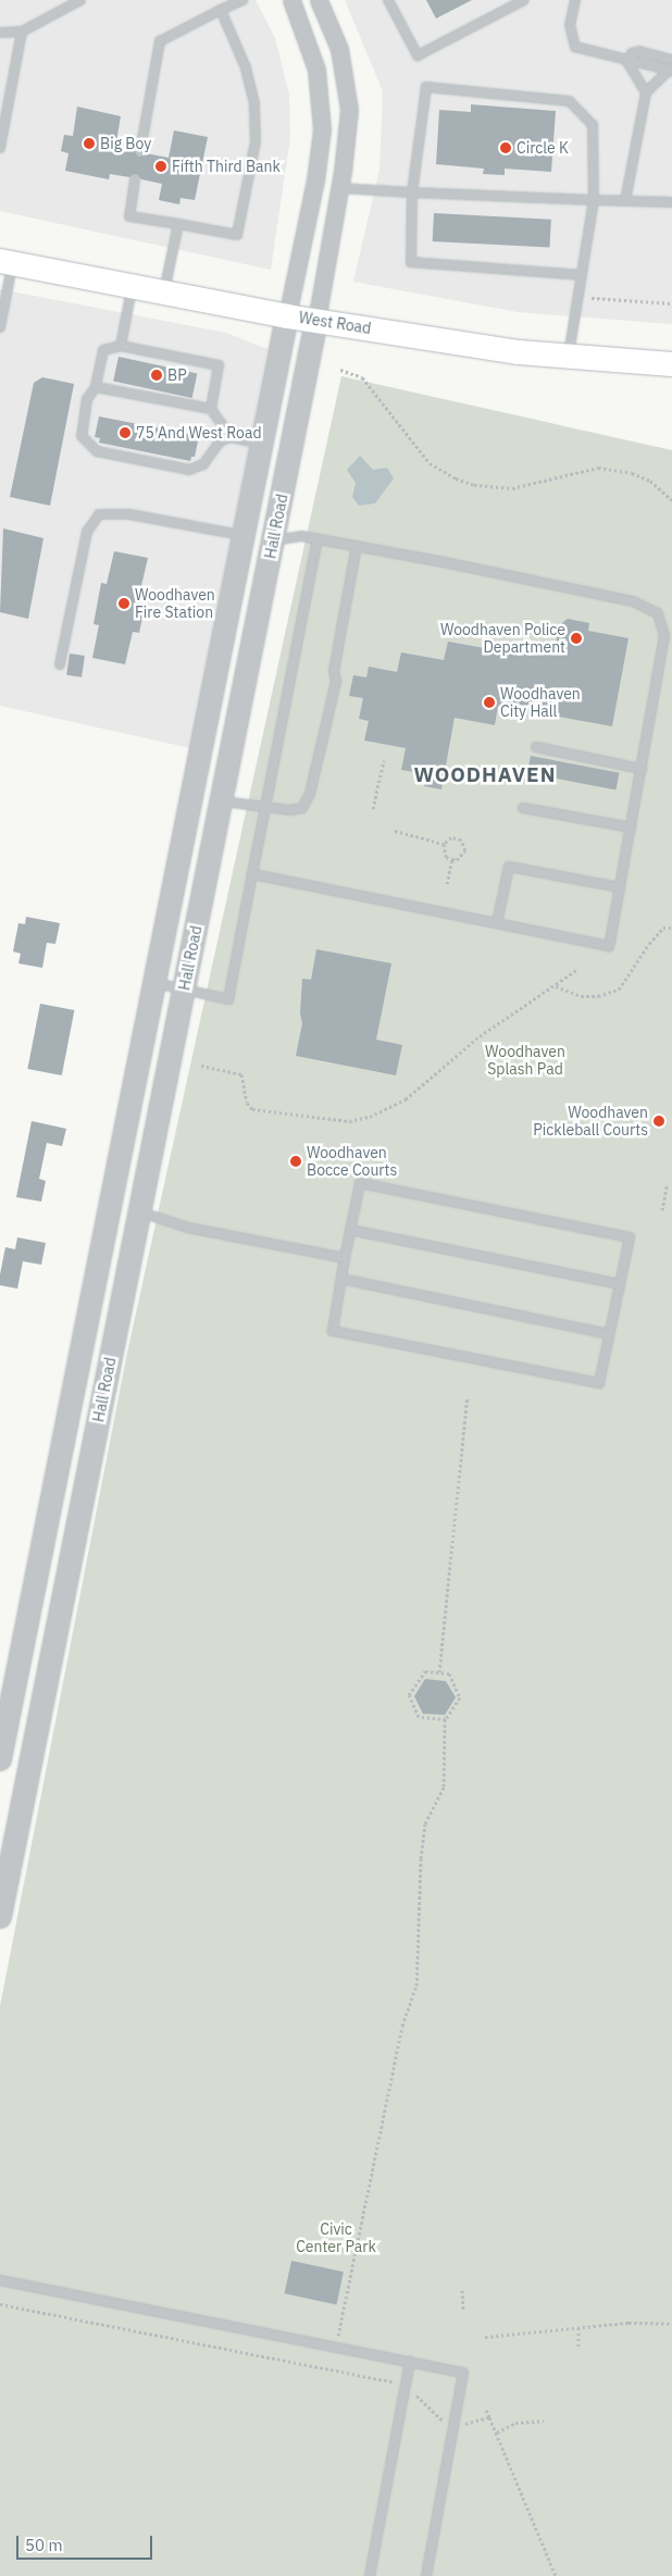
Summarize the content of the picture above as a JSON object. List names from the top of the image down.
{
  "streets": {
    "main road": ["West Road"],
    "street": ["Hall Road"]
  },
  "crossings": [
    ["West Road", "Hall Road"]
  ],
  "districts": ["WOODHAVEN"],
  "parks": ["Woodhaven Splash Pad", "Civic Center Park"],
  "places": [
    "Big Boy",
    "Circle K",
    "Fifth Third Bank",
    "BP",
    "75 And West Road",
    "Woodhaven Fire Station",
    "Woodhaven Police Department",
    "Woodhaven City Hall",
    "Woodhaven Pickleball Courts",
    "Woodhaven Bocce Courts"
  ],
  "scale_bar": "50 m"
}
